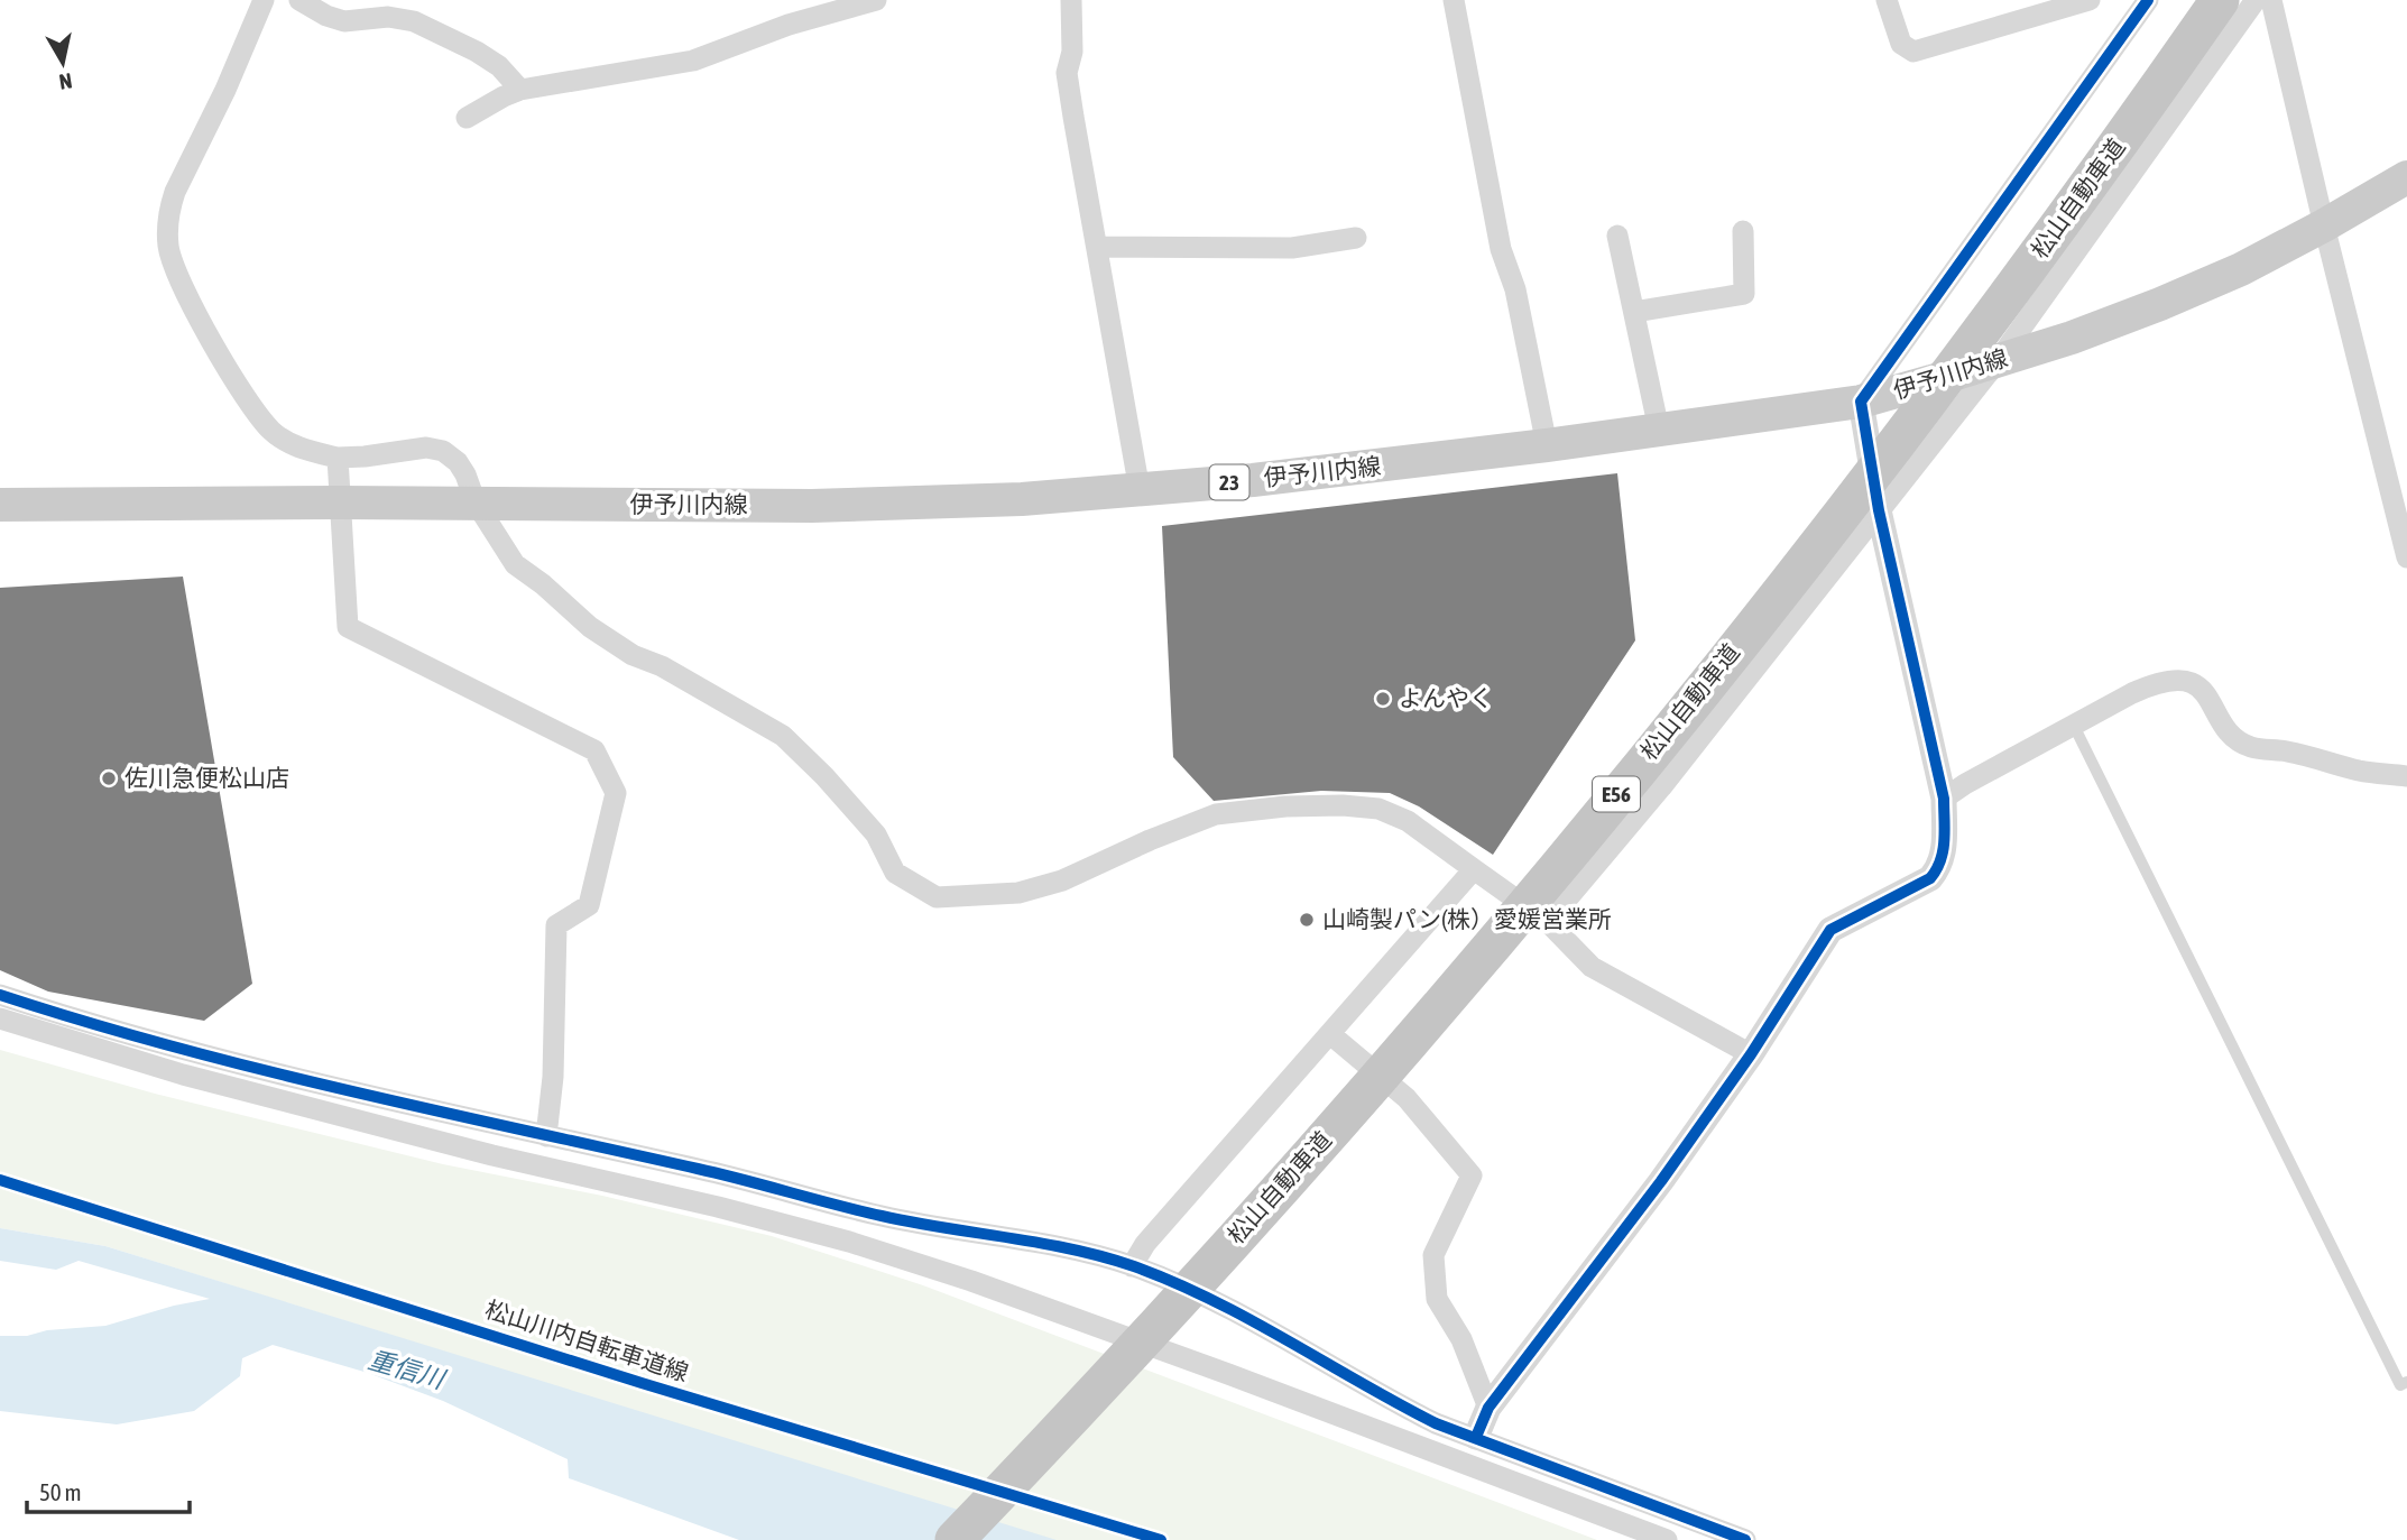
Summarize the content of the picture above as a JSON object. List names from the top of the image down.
{
  "streets": {
    "highway": ["松山自動車道", "E56"],
    "main road": ["伊予川内線", "23"],
    "cycle path": ["松山川内自転車道線"]
  },
  "water": ["重信川"],
  "places": ["よんやく", "佐川急便松山店", "山崎製パン(株）愛媛営業所"],
  "scale_bar": "50 m",
  "north": "bottom"
}
